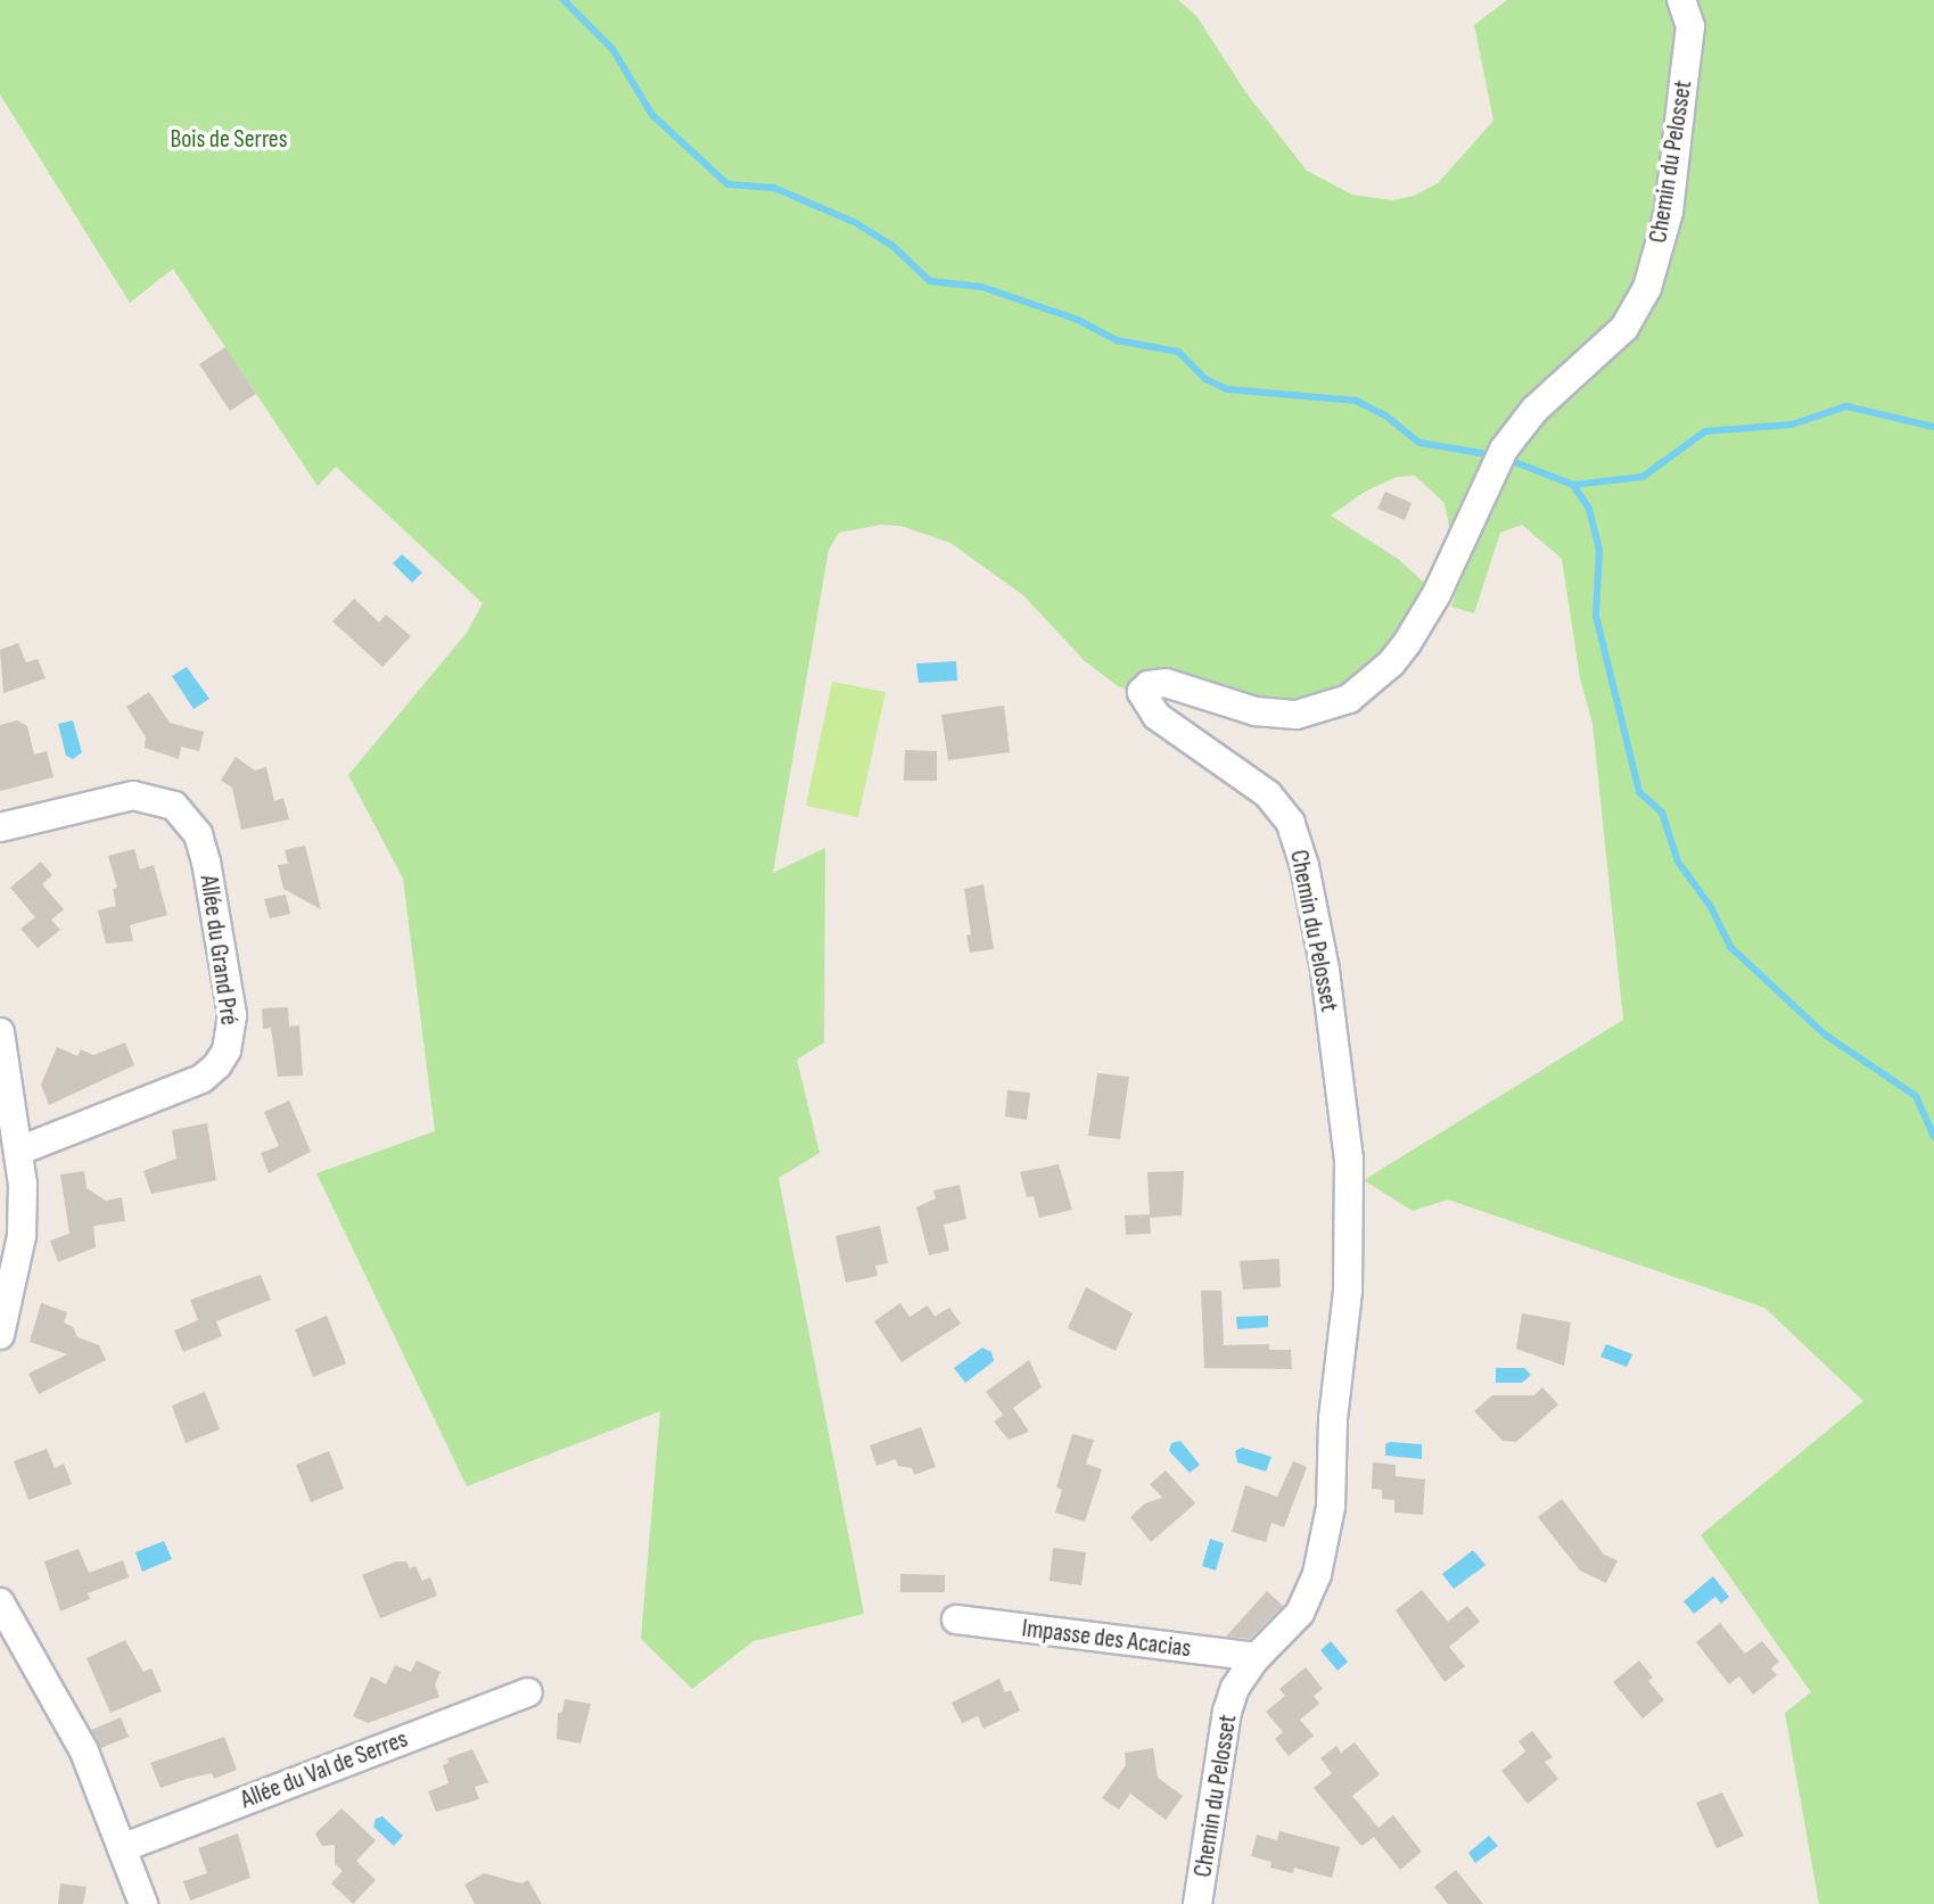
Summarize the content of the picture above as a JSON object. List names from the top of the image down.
{
  "streets": {
    "street": [
      "Chemin du Pelosset",
      "Allée du Grand Pré",
      "Impasse des Acacias",
      "Allée du Val de Serres"
    ]
  },
  "crossings": [
    ["Chemin du Pelosset", "Impasse des Acacias"]
  ],
  "parks": ["Bois de Serres"]
}
